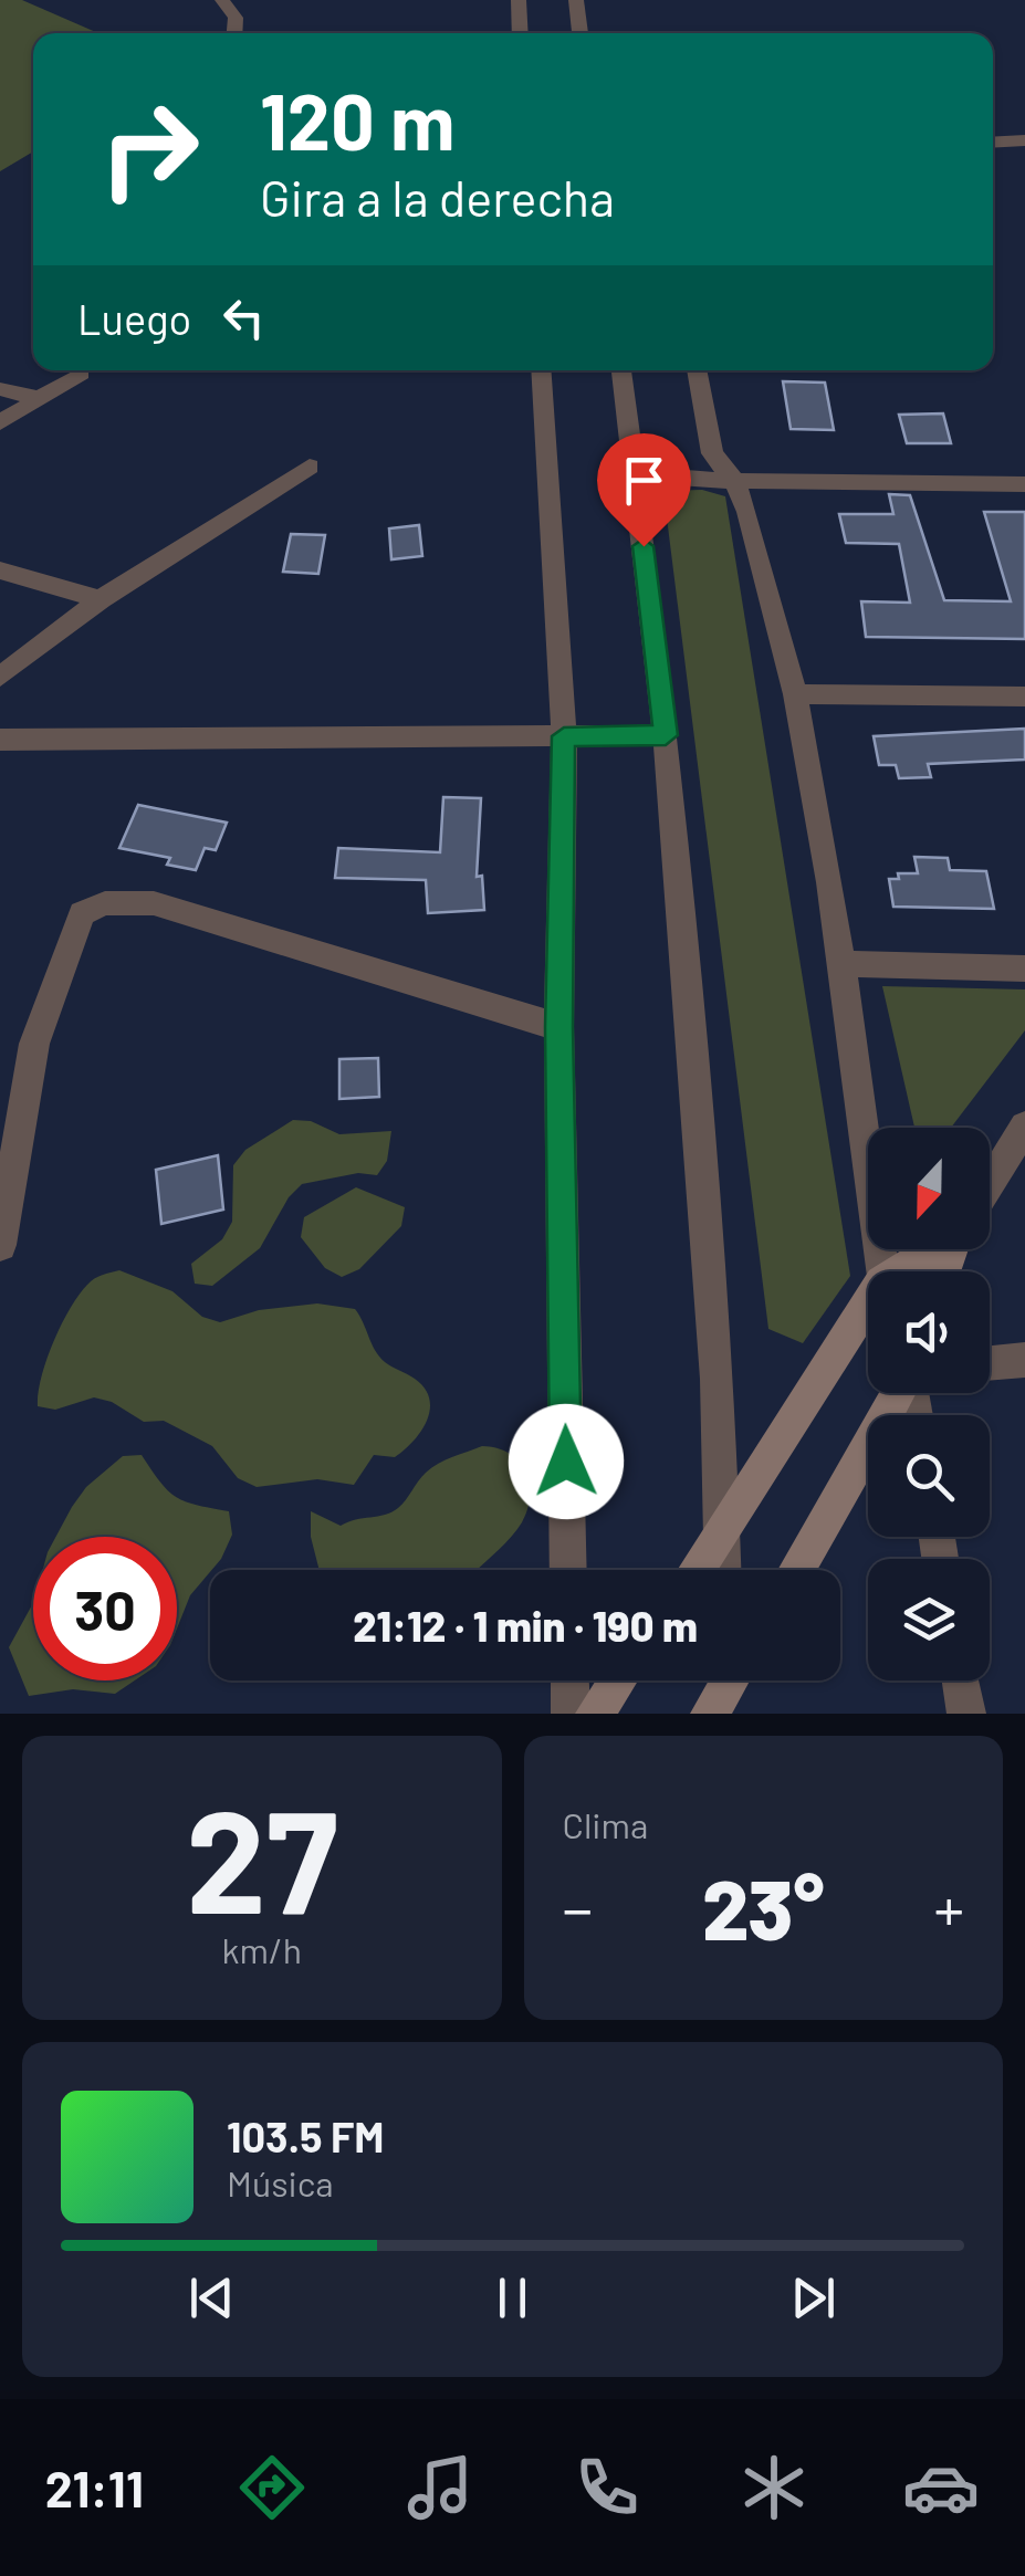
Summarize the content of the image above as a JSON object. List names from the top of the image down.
{
  "north": "bottom",
  "page": {
    "turn": ["120 m", "Gira a la derecha"],
    "then": "Luego",
    "limit": "30",
    "trip": "21:12 · 1 min · 190 m",
    "tile": [
      ["27", "km/h"],
      "Clima"
    ],
    "heat": ["−", "23°", "+"],
    "song": ["103.5 FM", "Música"],
    "tabs": "21:11"
  }
}
